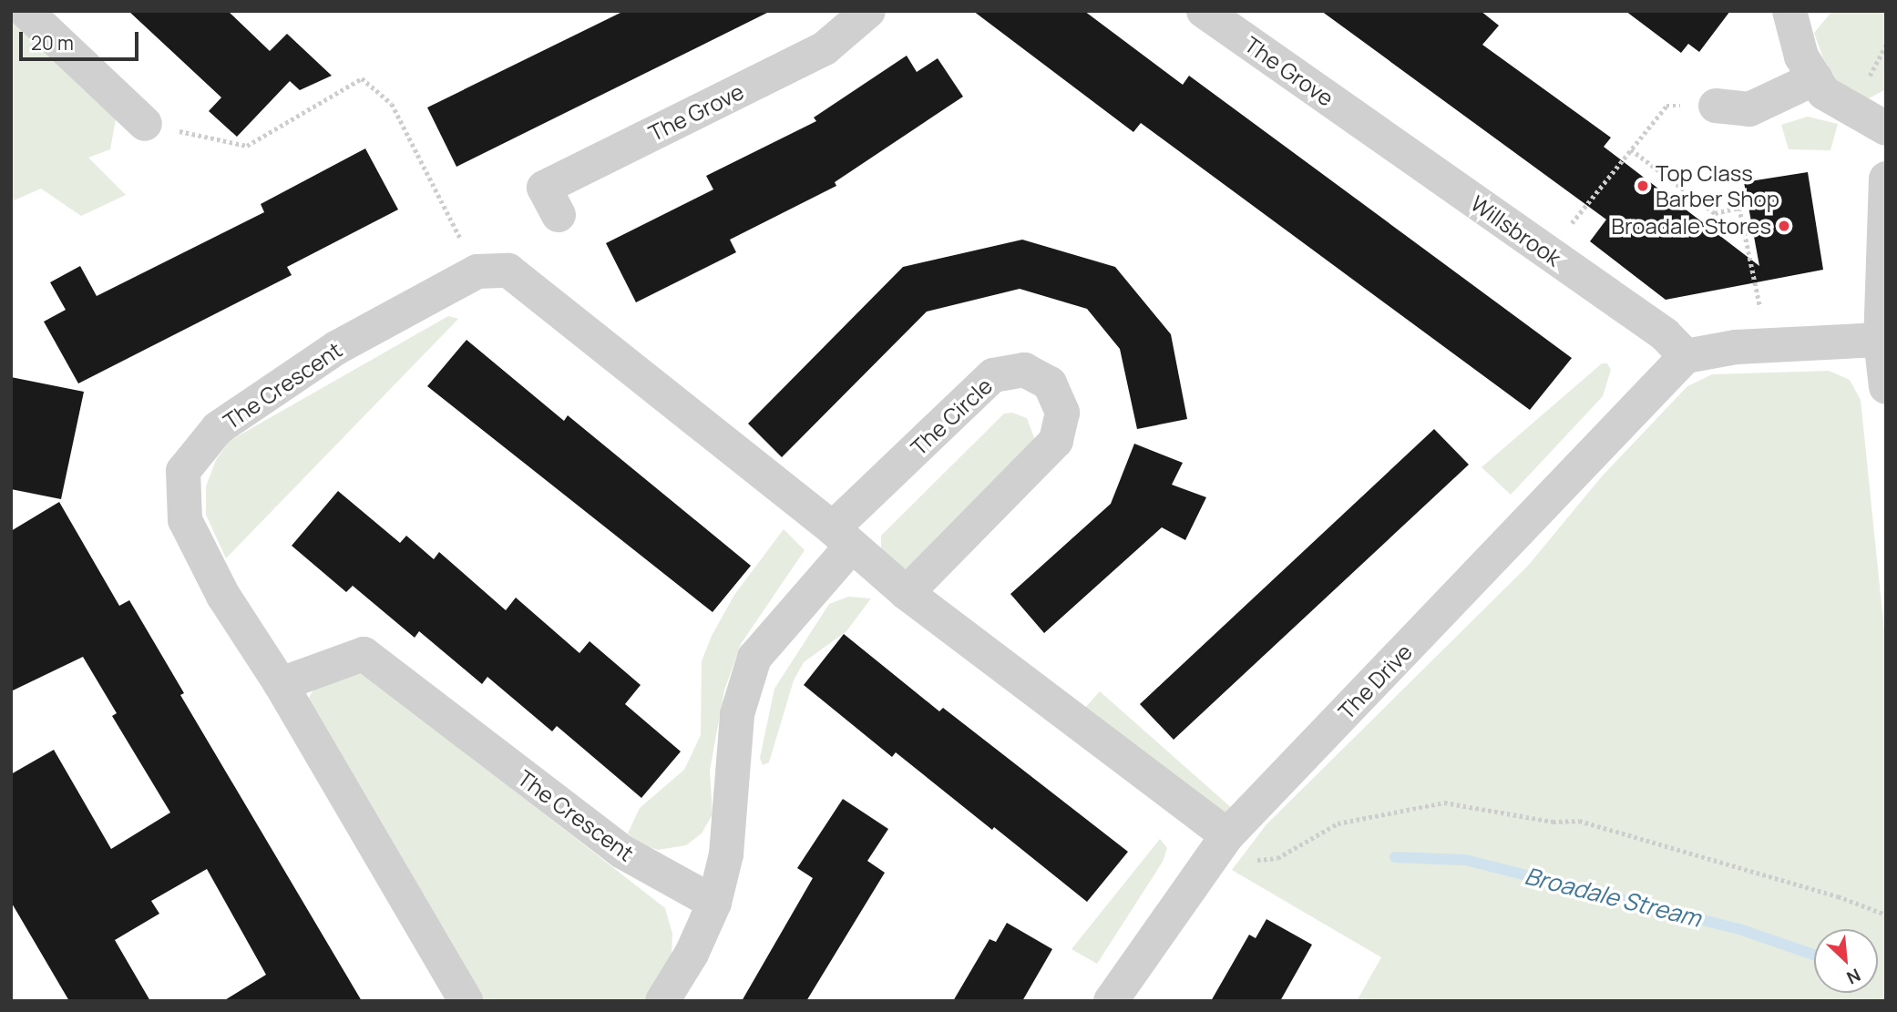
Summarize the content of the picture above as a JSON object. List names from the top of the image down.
{
  "streets": {
    "street": [
      "The Grove",
      "Willsbrook",
      "The Crescent",
      "The Circle",
      "The Drive"
    ]
  },
  "crossings": [
    ["The Grove", "Willsbrook"],
    ["Willsbrook", "The Drive"]
  ],
  "water": ["Broadale Stream"],
  "places": ["Top Class Barber Shop", "Broadale Stores"],
  "scale_bar": "20 m",
  "north": "bottom right"
}
